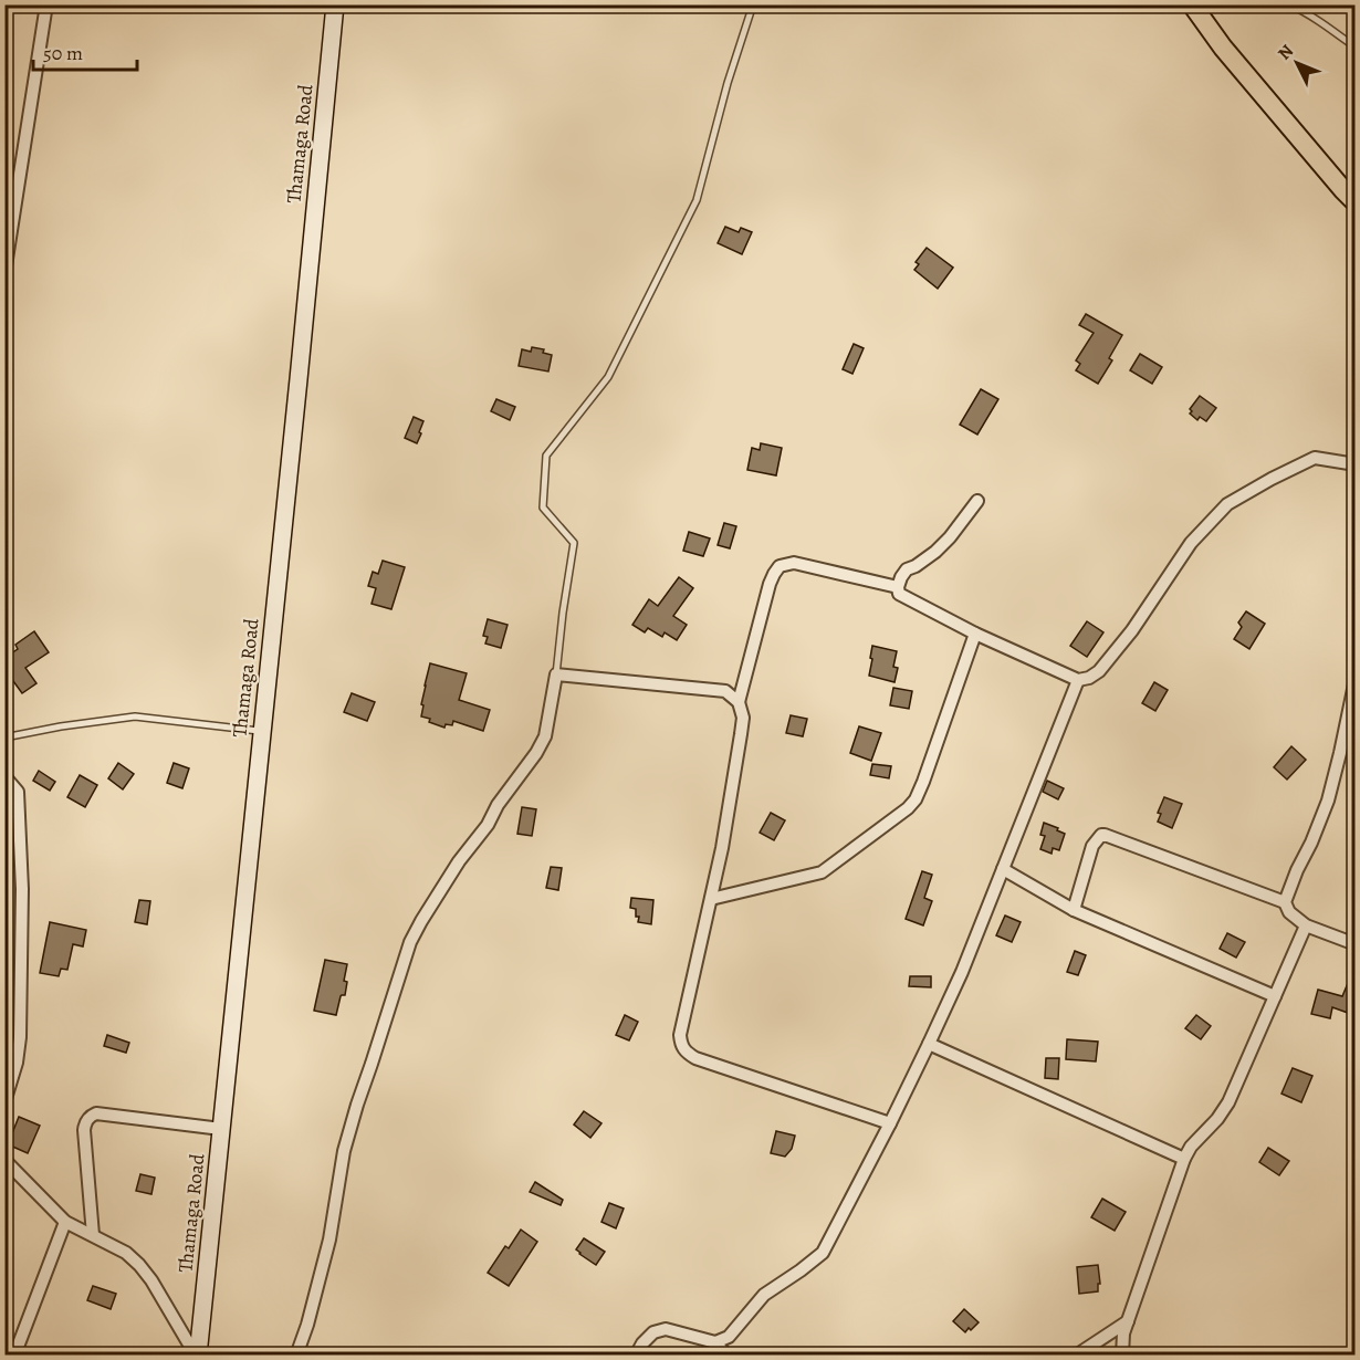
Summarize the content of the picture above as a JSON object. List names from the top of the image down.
{
  "streets": {
    "main road": ["Thamaga Road"]
  },
  "scale_bar": "50 m",
  "north": "top left"
}
